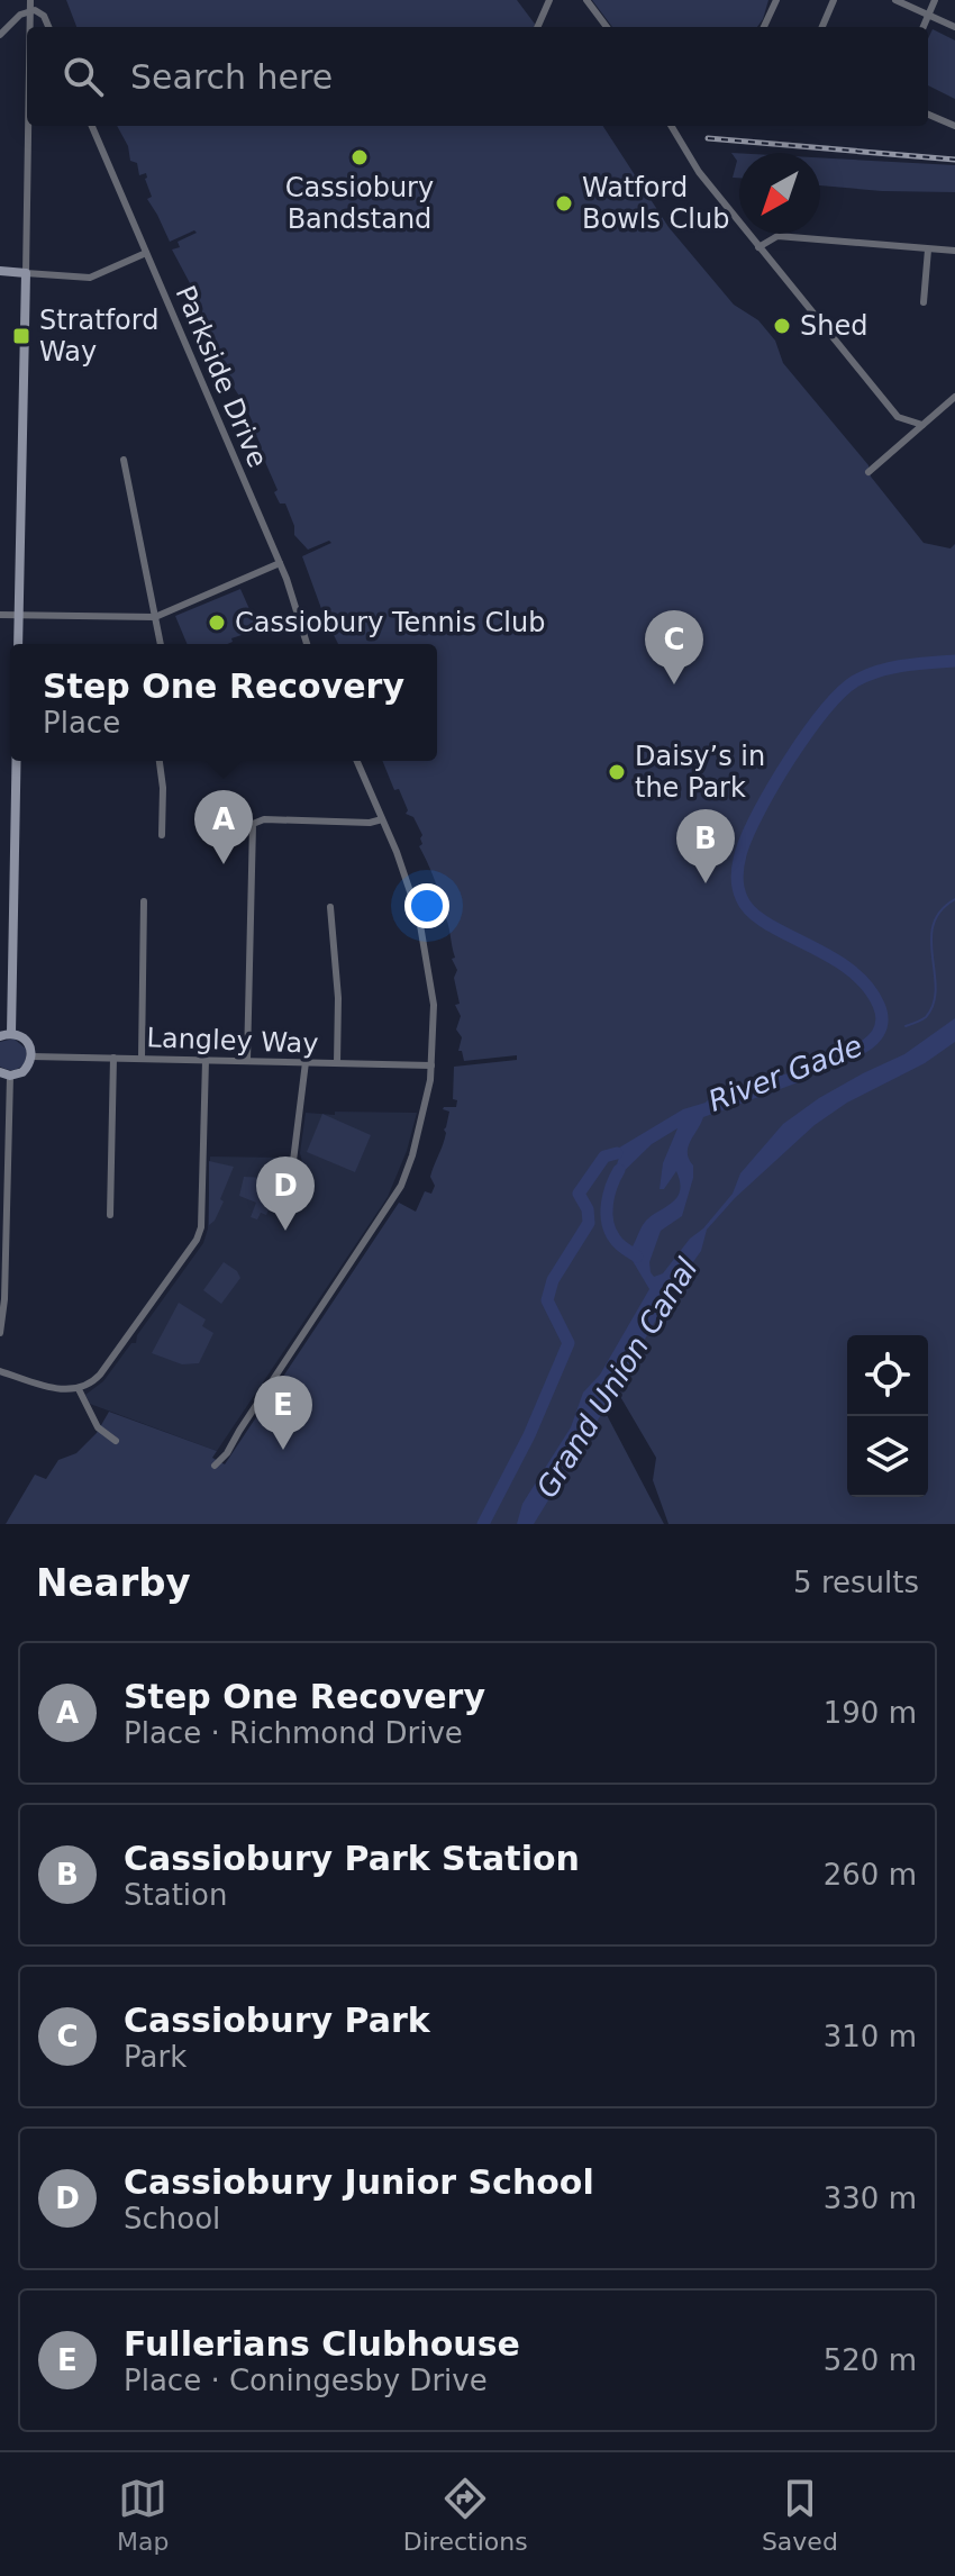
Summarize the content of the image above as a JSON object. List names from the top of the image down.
{
  "streets": {
    "street": ["Parkside Drive", "Langley Way"]
  },
  "water": ["River Gade", "Grand Union Canal"],
  "places": {
    "other": [
      "Cassiobury Bandstand",
      "Watford Bowls Club",
      "Shed",
      "Cassiobury Tennis Club",
      "Daisy’s in the Park"
    ],
    "transit": ["Stratford Way"]
  },
  "north": "bottom left",
  "page": {
    "search": "Search here",
    "pins": [
      "C",
      "A",
      "B",
      "D",
      "E"
    ],
    "popup": ["Step One Recovery", "Place"],
    "heading": ["Nearby", "5 results"],
    "list": [
      {
        "mark": "A",
        "name": "Step One Recovery",
        "note": "Place · Richmond Drive",
        "value": "190 m"
      },
      {
        "mark": "B",
        "name": "Cassiobury Park Station",
        "note": "Station",
        "value": "260 m"
      },
      {
        "mark": "C",
        "name": "Cassiobury Park",
        "note": "Park",
        "value": "310 m"
      },
      {
        "mark": "D",
        "name": "Cassiobury Junior School",
        "note": "School",
        "value": "330 m"
      },
      {
        "mark": "E",
        "name": "Fullerians Clubhouse",
        "note": "Place · Coningesby Drive",
        "value": "520 m"
      }
    ],
    "nav": ["Map", "Directions", "Saved"]
  }
}
